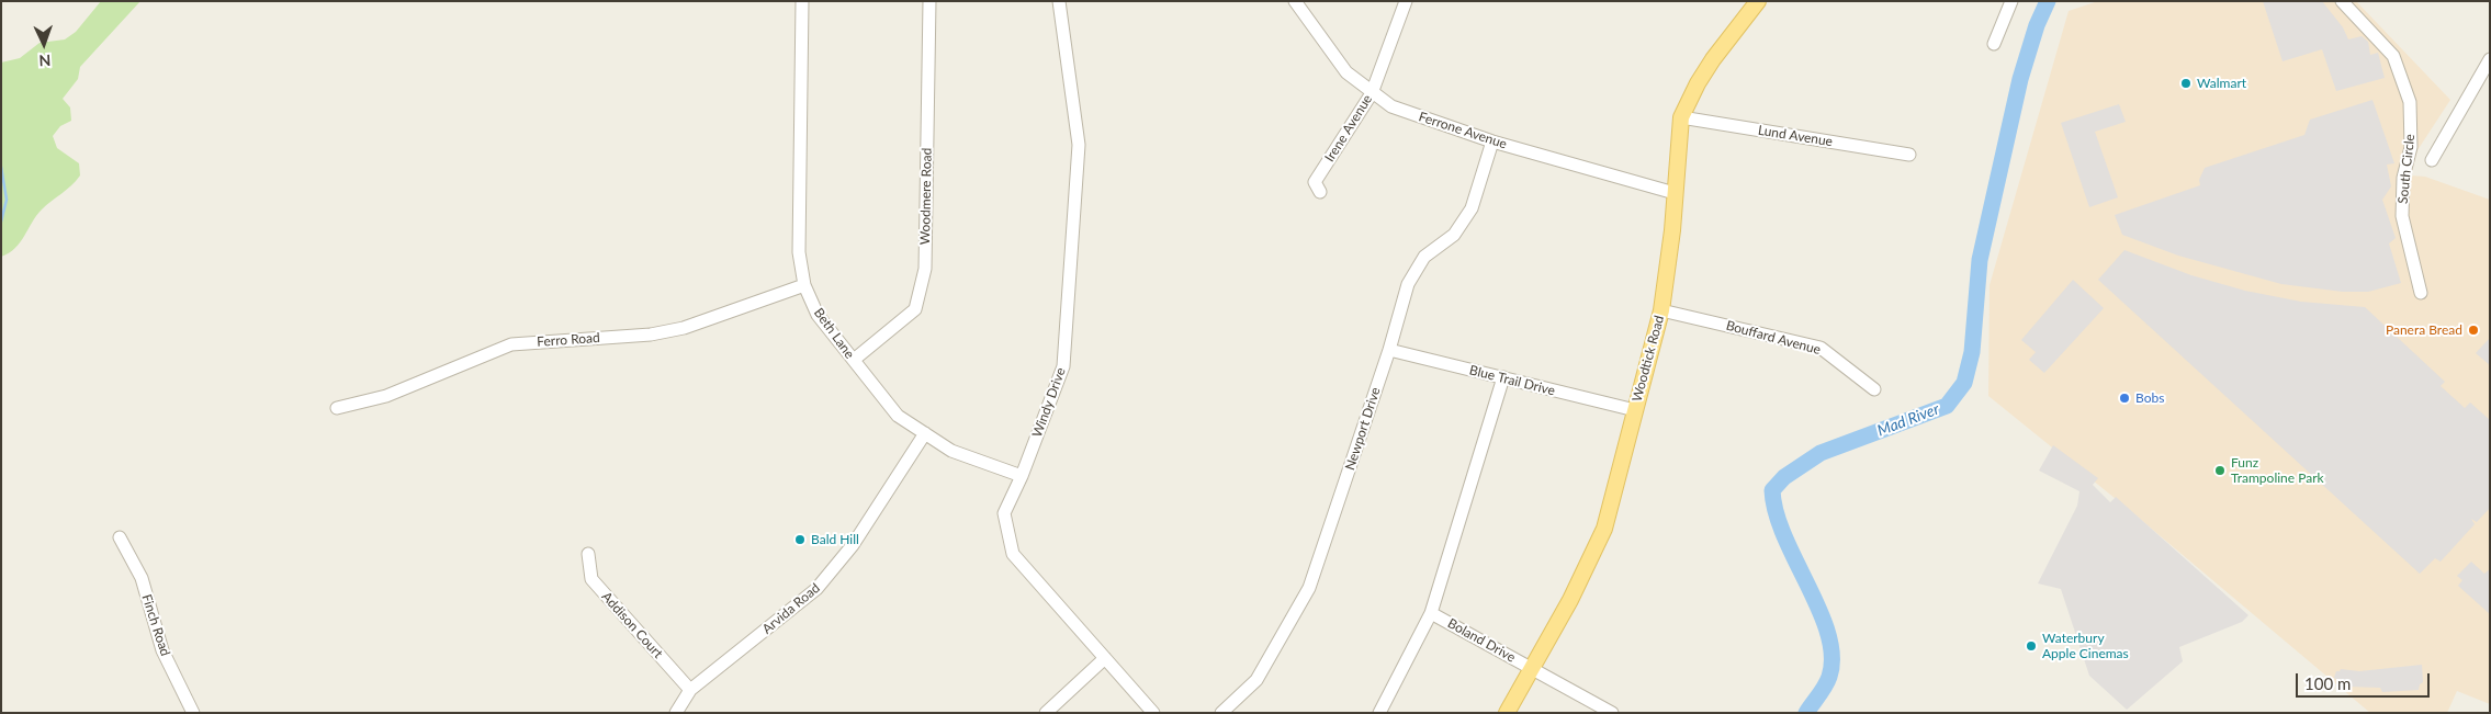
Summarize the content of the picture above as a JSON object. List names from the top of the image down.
{
  "streets": {
    "main road": ["Woodtick Road"],
    "street": [
      "Irene Avenue",
      "Ferrone Avenue",
      "Lund Avenue",
      "South Circle",
      "Woodmere Road",
      "Beth Lane",
      "Bouffard Avenue",
      "Ferro Road",
      "Blue Trail Drive",
      "Windy Drive",
      "Newport Drive",
      "Arvida Road",
      "Finch Road",
      "Addison Court",
      "Boland Drive"
    ]
  },
  "crossings": [
    ["Irene Avenue", "Ferrone Avenue"],
    ["Ferrone Avenue", "Woodtick Road"],
    ["Ferrone Avenue", "Newport Drive"],
    ["Lund Avenue", "Woodtick Road"],
    ["Woodmere Road", "Beth Lane"],
    ["Beth Lane", "Ferro Road"],
    ["Beth Lane", "Windy Drive"],
    ["Beth Lane", "Arvida Road"],
    ["Bouffard Avenue", "Woodtick Road"],
    ["Woodtick Road", "Blue Trail Drive"],
    ["Woodtick Road", "Boland Drive"],
    ["Blue Trail Drive", "Newport Drive"],
    ["Arvida Road", "Addison Court"]
  ],
  "water": ["Mad River"],
  "places": [
    "Walmart",
    "Panera Bread",
    "Bobs",
    "Funz Trampoline Park",
    "Bald Hill",
    "Waterbury Apple Cinemas"
  ],
  "scale_bar": "100 m",
  "north": "bottom"
}
